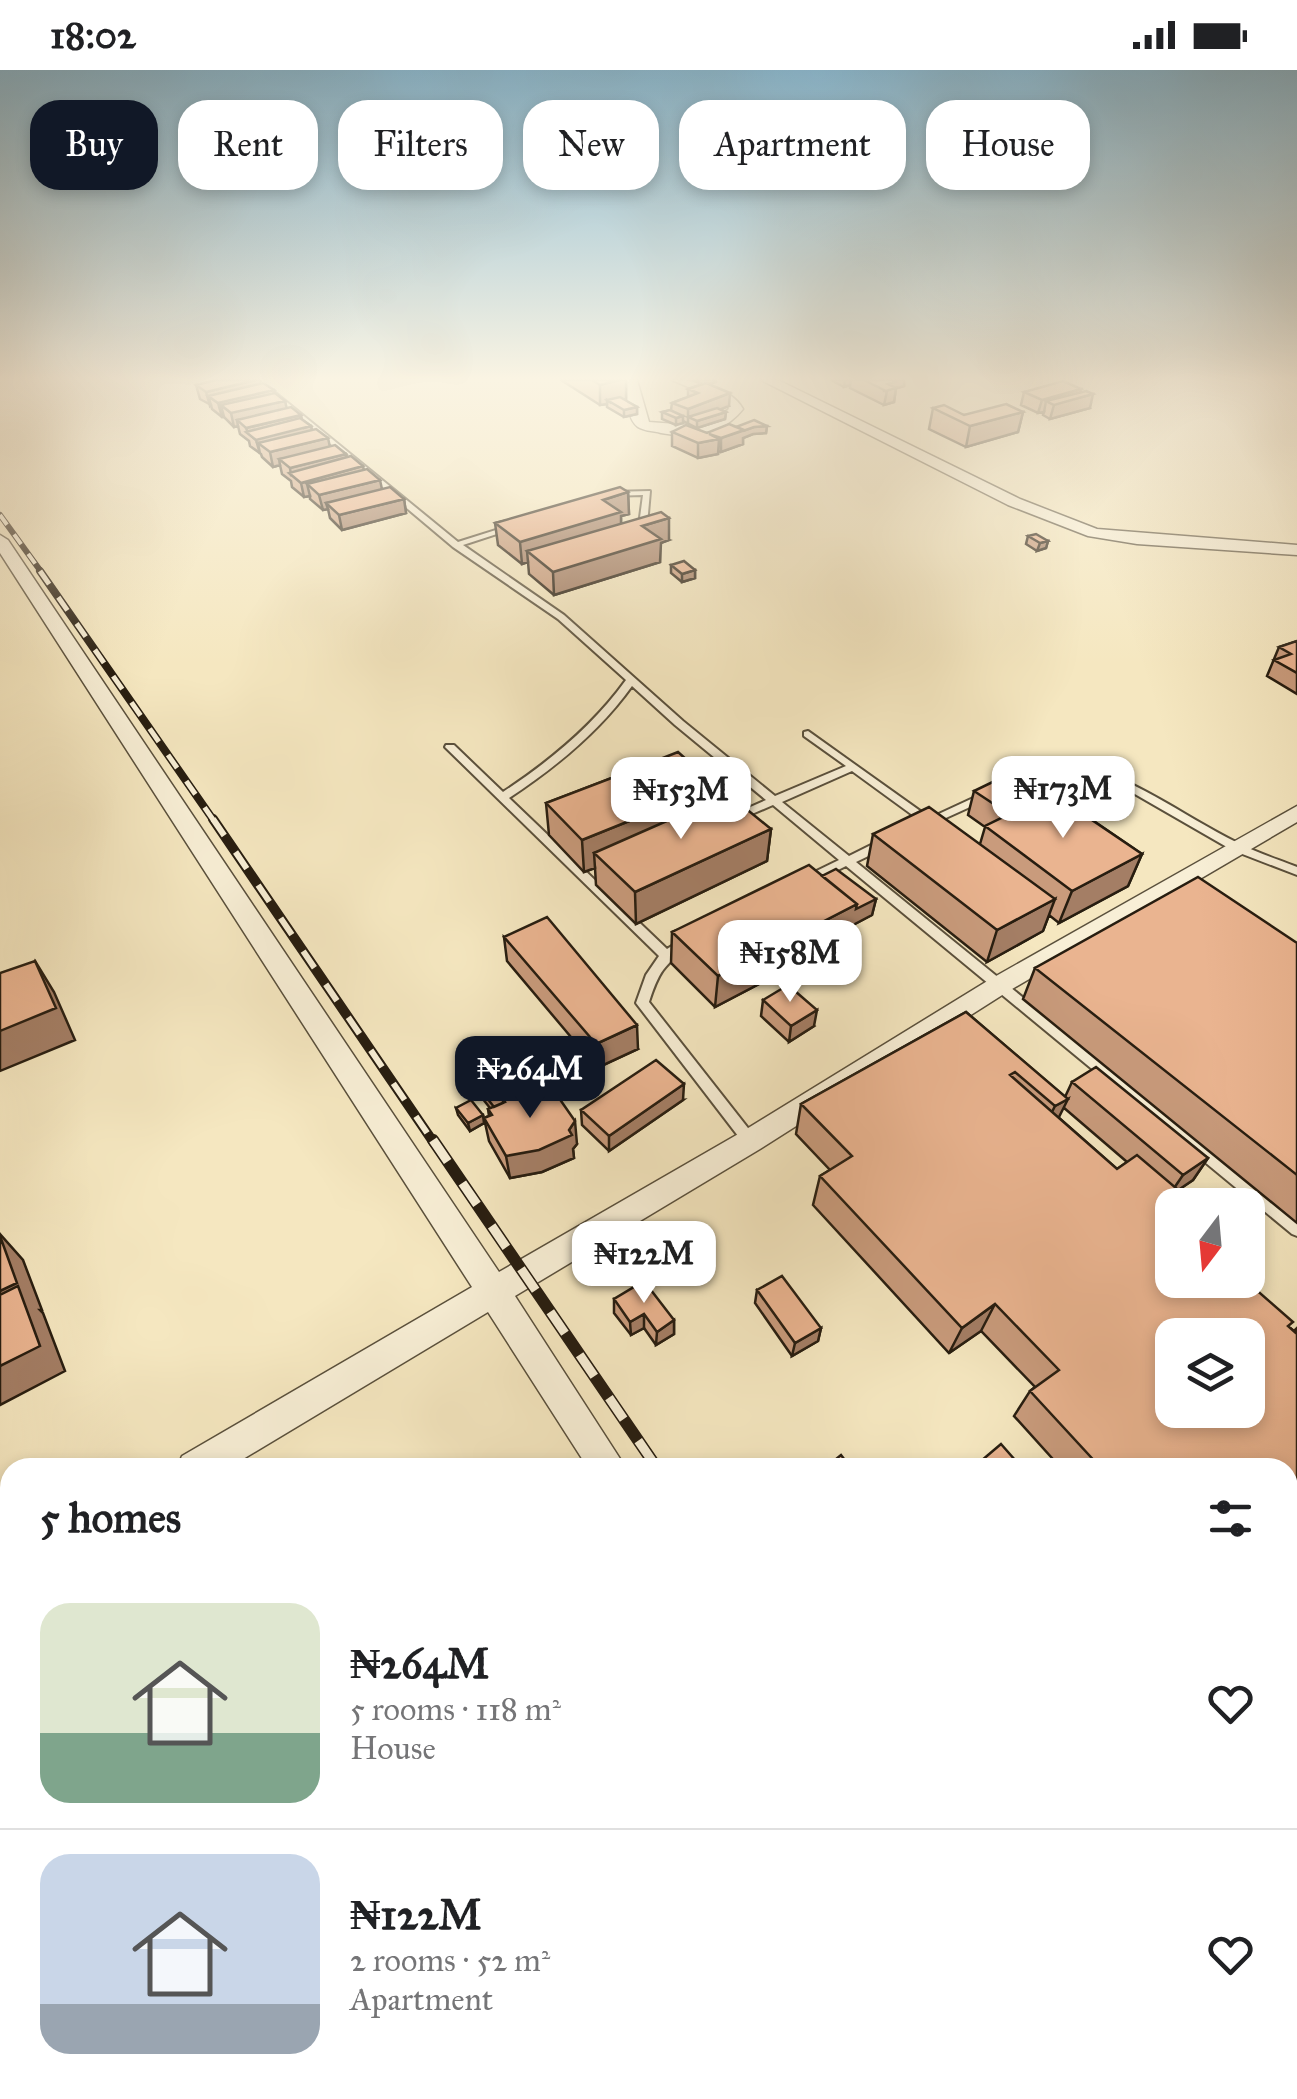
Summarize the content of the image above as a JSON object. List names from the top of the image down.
{
  "north": "bottom",
  "page": {
    "status": "18:02",
    "chip": [
      "Buy",
      "Rent",
      "Filters",
      "New",
      "Apartment",
      "House"
    ],
    "price": [
      "₦173M",
      "₦153M",
      "₦158M",
      "₦264M",
      "₦122M"
    ],
    "heading": "5 homes",
    "list": [
      {
        "name": "₦264M",
        "note": "5 rooms · 118 m² · House"
      },
      {
        "name": "₦122M",
        "note": "2 rooms · 52 m² · Apartment"
      }
    ]
  }
}
